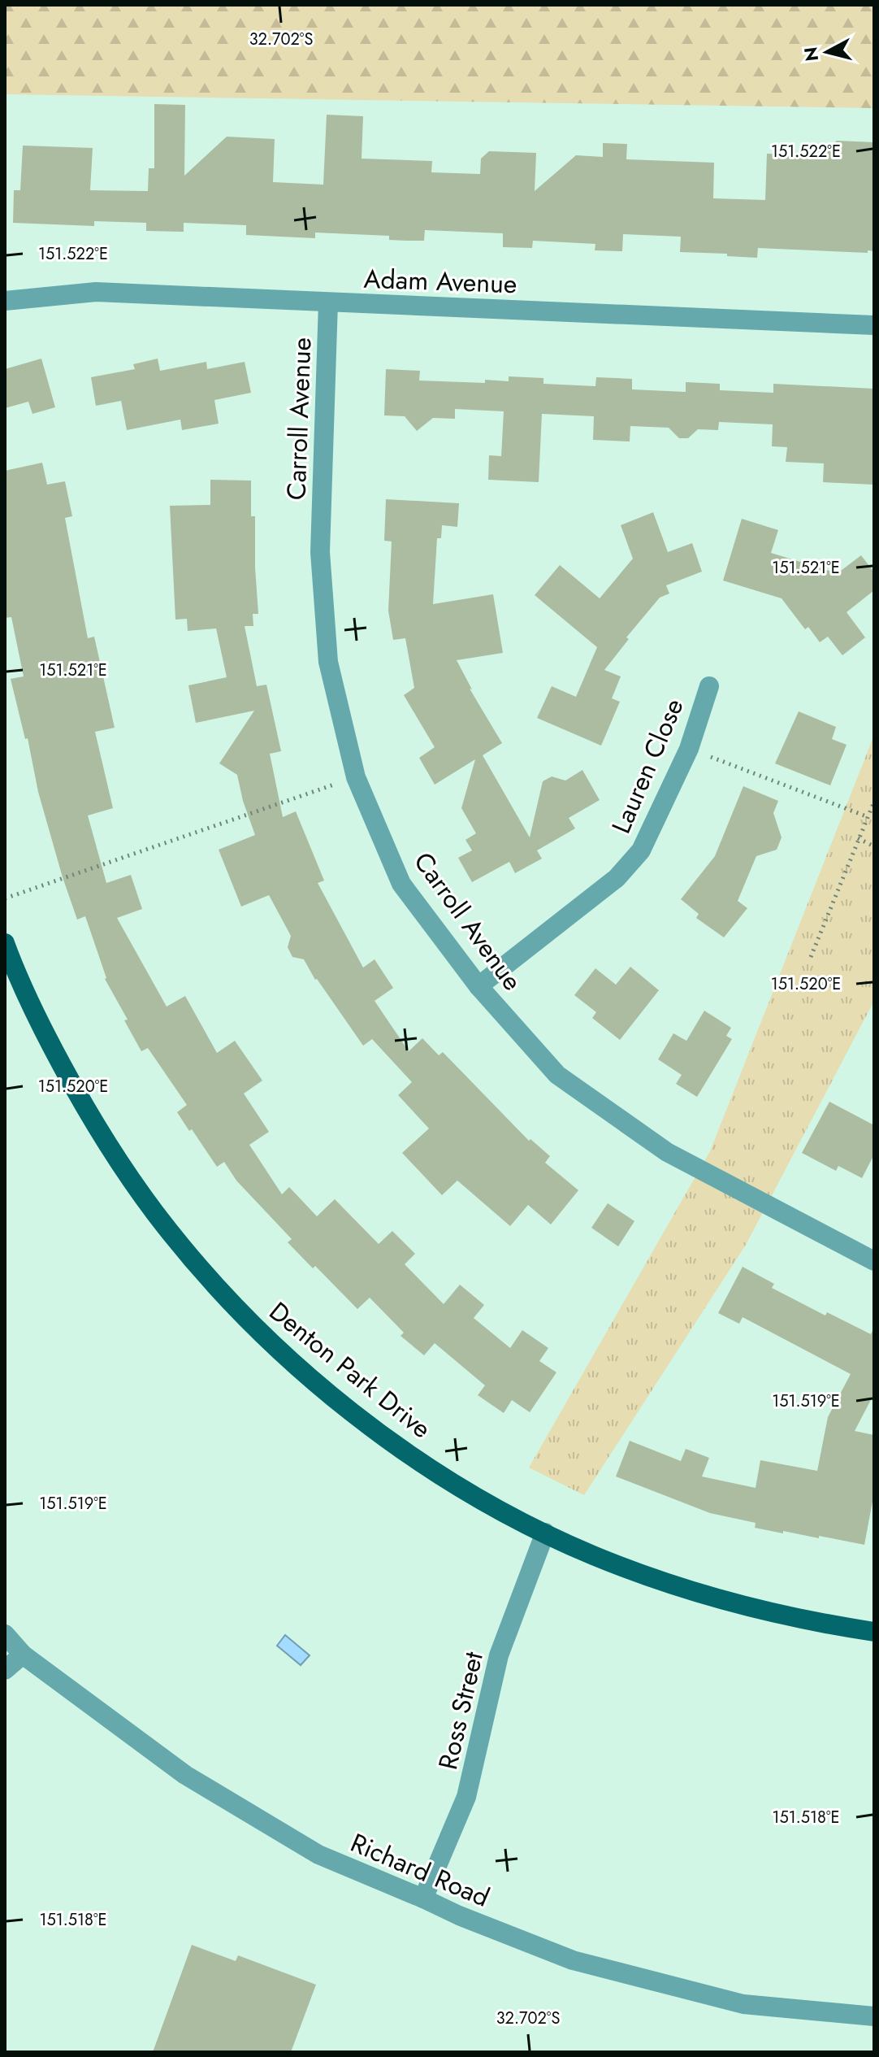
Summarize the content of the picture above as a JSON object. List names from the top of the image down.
{
  "streets": {
    "main road": ["Denton Park Drive"],
    "street": [
      "Adam Avenue",
      "Carroll Avenue",
      "Lauren Close",
      "Ross Street",
      "Richard Road"
    ]
  },
  "crossings": [
    ["Adam Avenue", "Carroll Avenue"],
    ["Carroll Avenue", "Lauren Close"],
    ["Denton Park Drive", "Ross Street"],
    ["Ross Street", "Richard Road"]
  ],
  "north": "left",
  "coordinates": [
    "32.702°S",
    "151.522°E",
    "151.521°E",
    "151.520°E",
    "151.519°E",
    "151.518°E"
  ]
}
